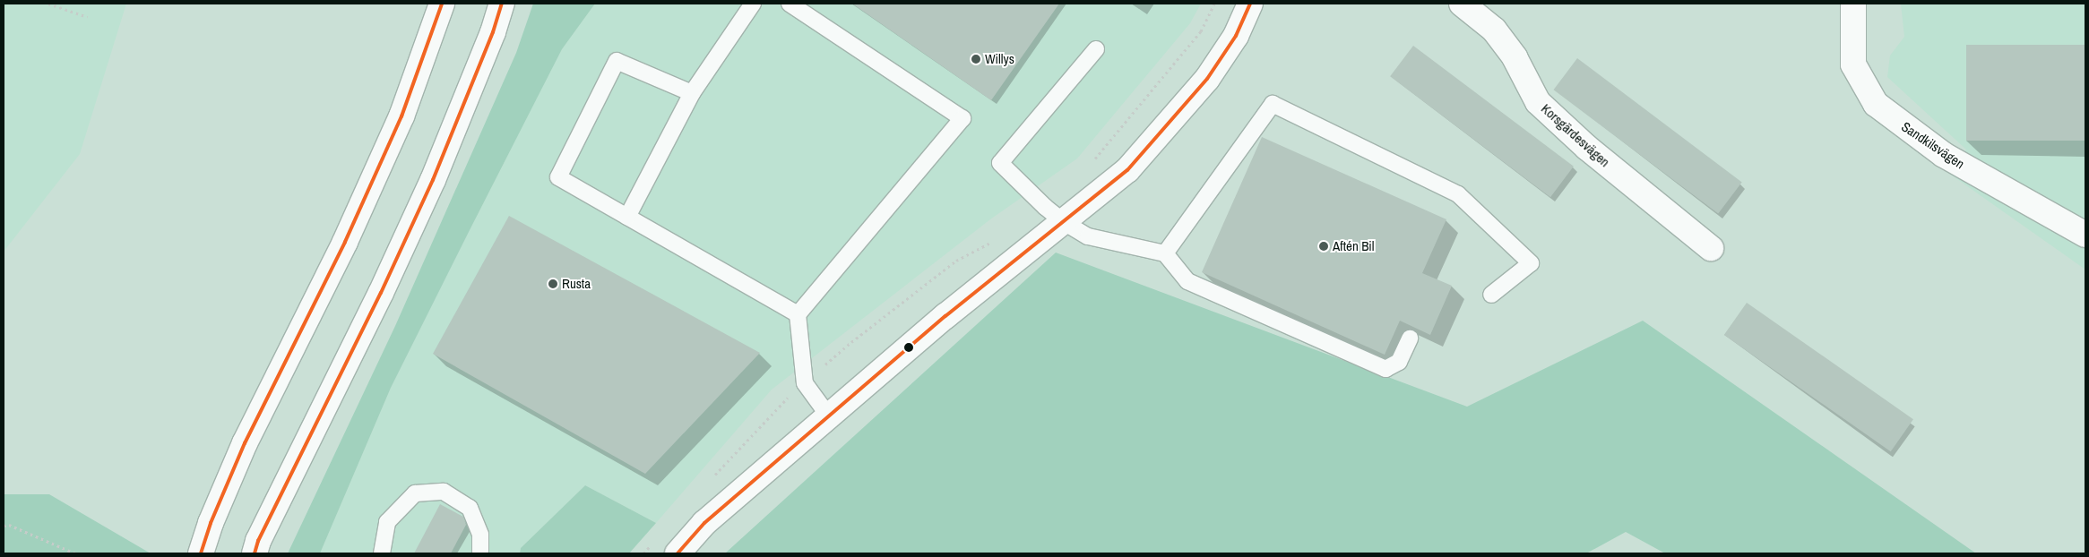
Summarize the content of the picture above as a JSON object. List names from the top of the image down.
{
  "streets": {
    "street": ["Korsgärdesvägen", "Sandkilsvägen"]
  },
  "places": ["Willys", "Aftén Bil", "Rusta"]
}
